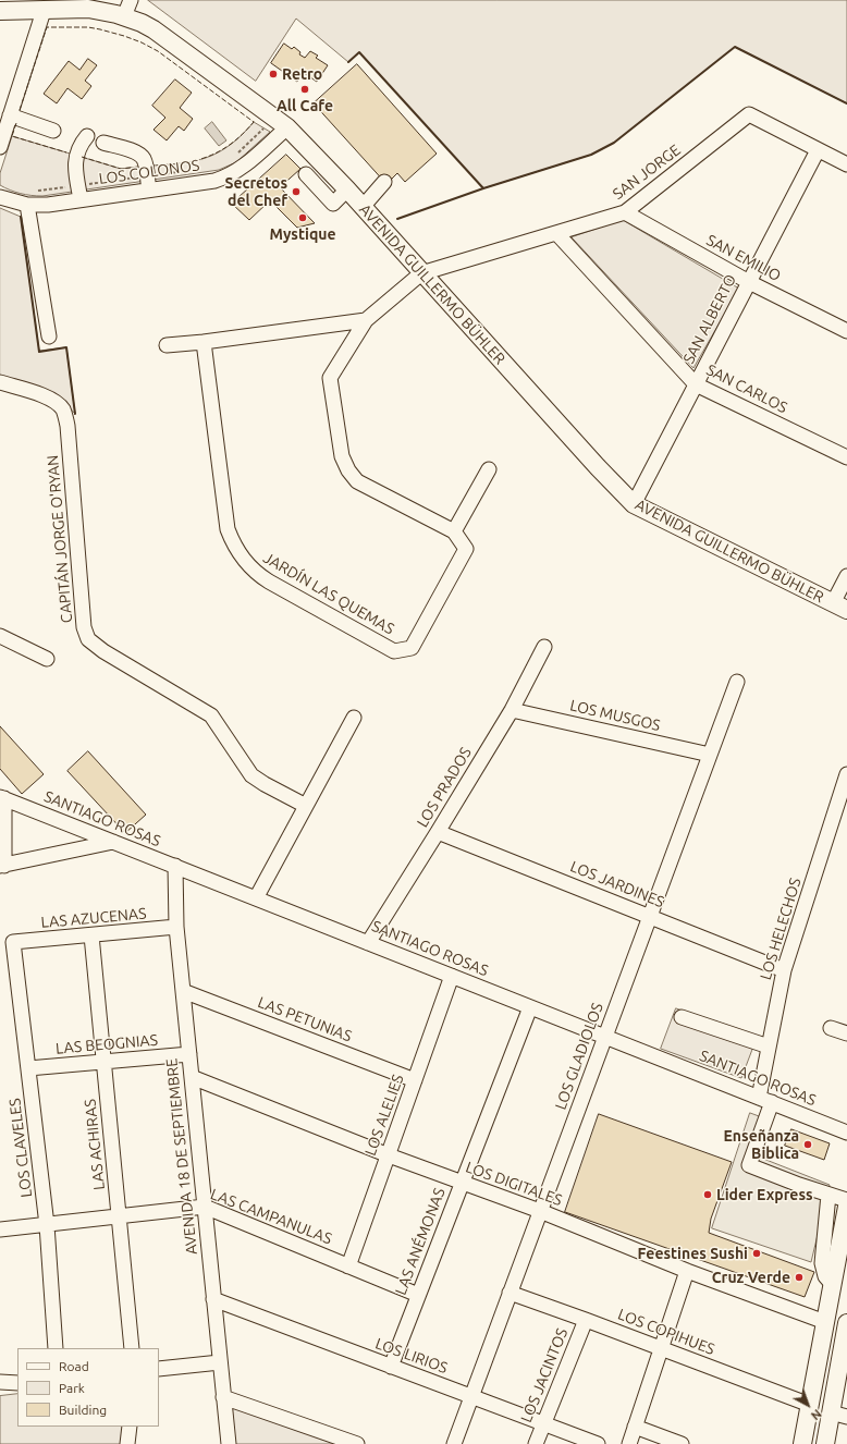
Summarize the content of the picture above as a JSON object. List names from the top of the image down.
{
  "streets": {
    "main road": ["AVENIDA GUILLERMO BÜHLER"],
    "street": [
      "LOS COLONOS",
      "SAN JORGE",
      "SAN EMILIO",
      "SAN ALBERTO",
      "SAN CARLOS",
      "CAPITÁN JORGE O'RYAN",
      "JARDÍN LAS QUEMAS",
      "LOS MUSGOS",
      "LOS PRADOS",
      "SANTIAGO ROSAS",
      "LOS JARDINES",
      "LAS AZUCENAS",
      "LOS HELECHOS",
      "LAS PETUNIAS",
      "LAS BEOGNIAS",
      "LOS GLADIOLOS",
      "LOS ALELIES",
      "LAS ACHIRAS",
      "LOS CLAVELES",
      "AVENIDA 18 DE SEPTIEMBRE",
      "LOS DIGITALES",
      "LAS CAMPANULAS",
      "LAS ANÉMONAS",
      "LOS COPIHUES",
      "LOS LIRIOS",
      "LOS JACINTOS"
    ]
  },
  "crossings": [
    ["LOS COLONOS", "AVENIDA GUILLERMO BÜHLER"],
    ["SAN JORGE", "SAN EMILIO"],
    ["SAN JORGE", "AVENIDA GUILLERMO BÜHLER"],
    ["SAN JORGE", "SAN ALBERTO"],
    ["SAN JORGE", "SAN CARLOS"],
    ["SAN JORGE", "JARDÍN LAS QUEMAS"],
    ["SAN EMILIO", "SAN ALBERTO"],
    ["AVENIDA GUILLERMO BÜHLER", "SAN ALBERTO"],
    ["AVENIDA GUILLERMO BÜHLER", "JARDÍN LAS QUEMAS"],
    ["SAN ALBERTO", "SAN CARLOS"],
    ["LOS MUSGOS", "LOS PRADOS"],
    ["LOS MUSGOS", "LOS GLADIOLOS"],
    ["LOS PRADOS", "SANTIAGO ROSAS"],
    ["LOS PRADOS", "LOS JARDINES"],
    ["SANTIAGO ROSAS", "LOS HELECHOS"],
    ["SANTIAGO ROSAS", "LOS GLADIOLOS"],
    ["SANTIAGO ROSAS", "LOS ALELIES"],
    ["SANTIAGO ROSAS", "AVENIDA 18 DE SEPTIEMBRE"],
    ["SANTIAGO ROSAS", "LAS ANÉMONAS"],
    ["LOS JARDINES", "LOS HELECHOS"],
    ["LOS JARDINES", "LOS GLADIOLOS"],
    ["LAS AZUCENAS", "LAS ACHIRAS"],
    ["LAS AZUCENAS", "LOS CLAVELES"],
    ["LAS AZUCENAS", "AVENIDA 18 DE SEPTIEMBRE"],
    ["LAS PETUNIAS", "LOS ALELIES"],
    ["LAS PETUNIAS", "AVENIDA 18 DE SEPTIEMBRE"],
    ["LAS BEOGNIAS", "LAS ACHIRAS"],
    ["LAS BEOGNIAS", "LOS CLAVELES"],
    ["LAS BEOGNIAS", "AVENIDA 18 DE SEPTIEMBRE"],
    ["LOS GLADIOLOS", "LOS DIGITALES"],
    ["LOS GLADIOLOS", "LOS COPIHUES"],
    ["LOS GLADIOLOS", "LOS LIRIOS"],
    ["LOS ALELIES", "LOS DIGITALES"],
    ["LOS ALELIES", "LAS CAMPANULAS"],
    ["LAS ACHIRAS", "LAS CAMPANULAS"],
    ["LOS CLAVELES", "LAS CAMPANULAS"],
    ["AVENIDA 18 DE SEPTIEMBRE", "LOS DIGITALES"],
    ["AVENIDA 18 DE SEPTIEMBRE", "LAS CAMPANULAS"],
    ["AVENIDA 18 DE SEPTIEMBRE", "LOS LIRIOS"],
    ["LOS DIGITALES", "LAS ANÉMONAS"],
    ["LAS CAMPANULAS", "LAS ANÉMONAS"],
    ["LAS ANÉMONAS", "LOS LIRIOS"],
    ["LOS COPIHUES", "LOS JACINTOS"],
    ["LOS LIRIOS", "LOS JACINTOS"]
  ],
  "places": [
    "Retro",
    "All Cafe",
    "Secretos del Chef",
    "Mystique",
    "Enseñanza Biblica",
    "Lider Express",
    "Feestines Sushi",
    "Cruz Verde"
  ],
  "legend": ["Road", "Park", "Building"],
  "north": "bottom right"
}
